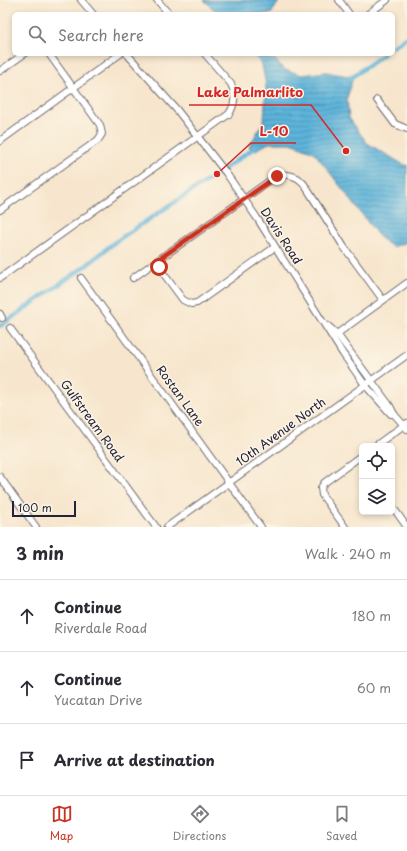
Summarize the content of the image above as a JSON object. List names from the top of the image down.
{
  "streets": {
    "street": [
      "Davis Road",
      "Rostan Lane",
      "Gulfstream Road",
      "10th Avenue North"
    ]
  },
  "crossings": [
    ["Davis Road", "10th Avenue North"],
    ["Rostan Lane", "10th Avenue North"]
  ],
  "places": ["Lake Palmarlito", "L-10"],
  "scale_bar": "100 m",
  "page": {
    "search": "Search here",
    "scale": "100 m",
    "heading": ["3 min", "Walk · 240 m"],
    "list": [
      ["Continue", "Riverdale Road", "180 m"],
      ["Continue", "Yucatan Drive", "60 m"],
      "Arrive at destination"
    ],
    "nav": ["Map", "Directions", "Saved"]
  }
}
